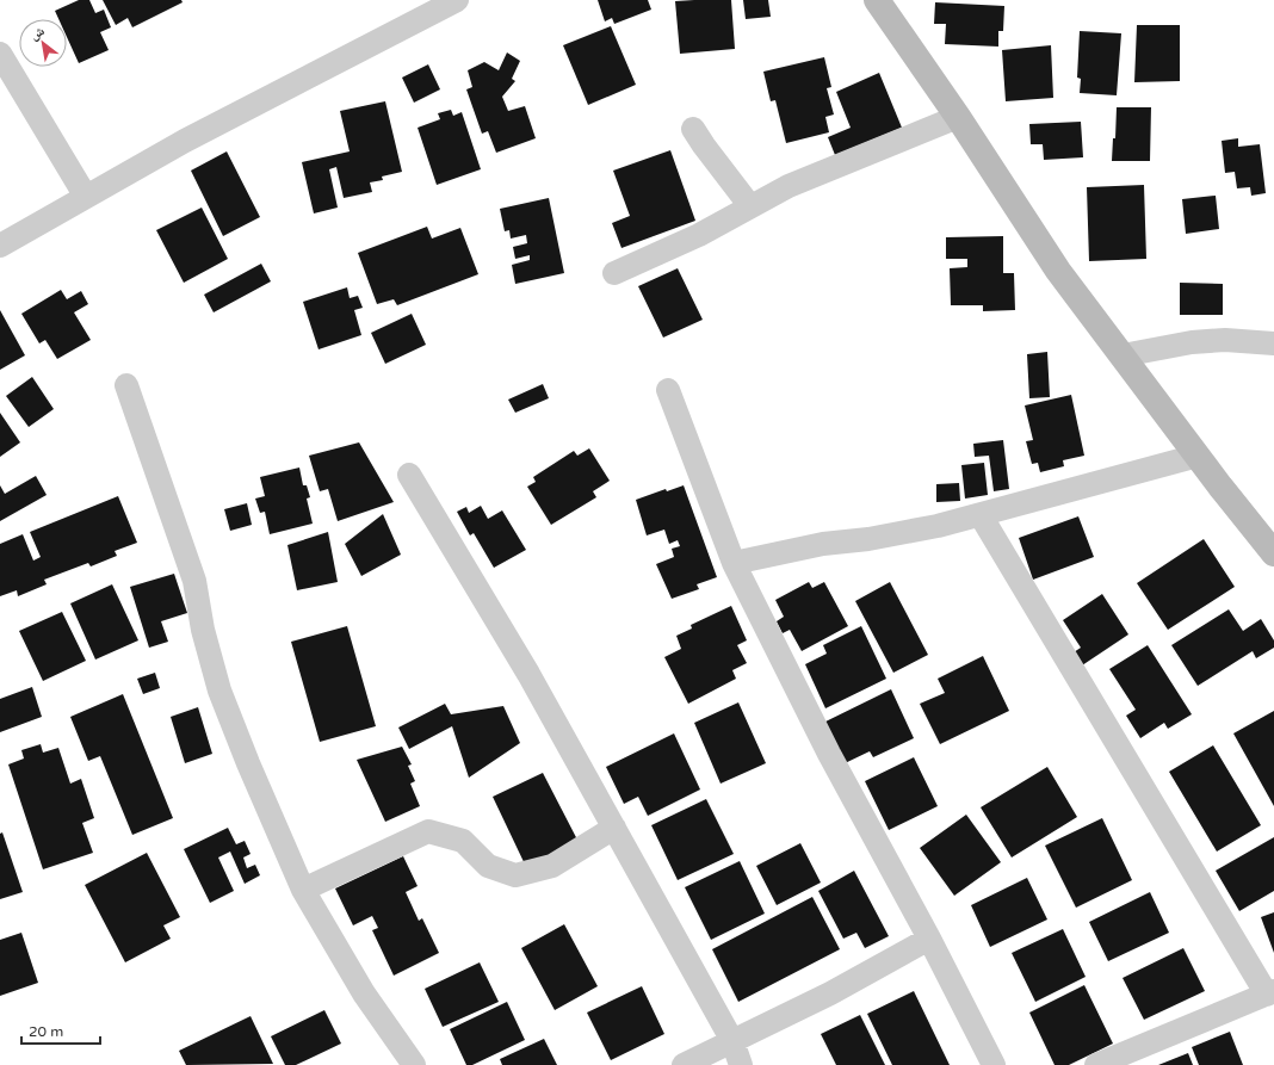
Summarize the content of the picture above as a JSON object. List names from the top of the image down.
{
  "scale_bar": "20 m",
  "north": "top left"
}
